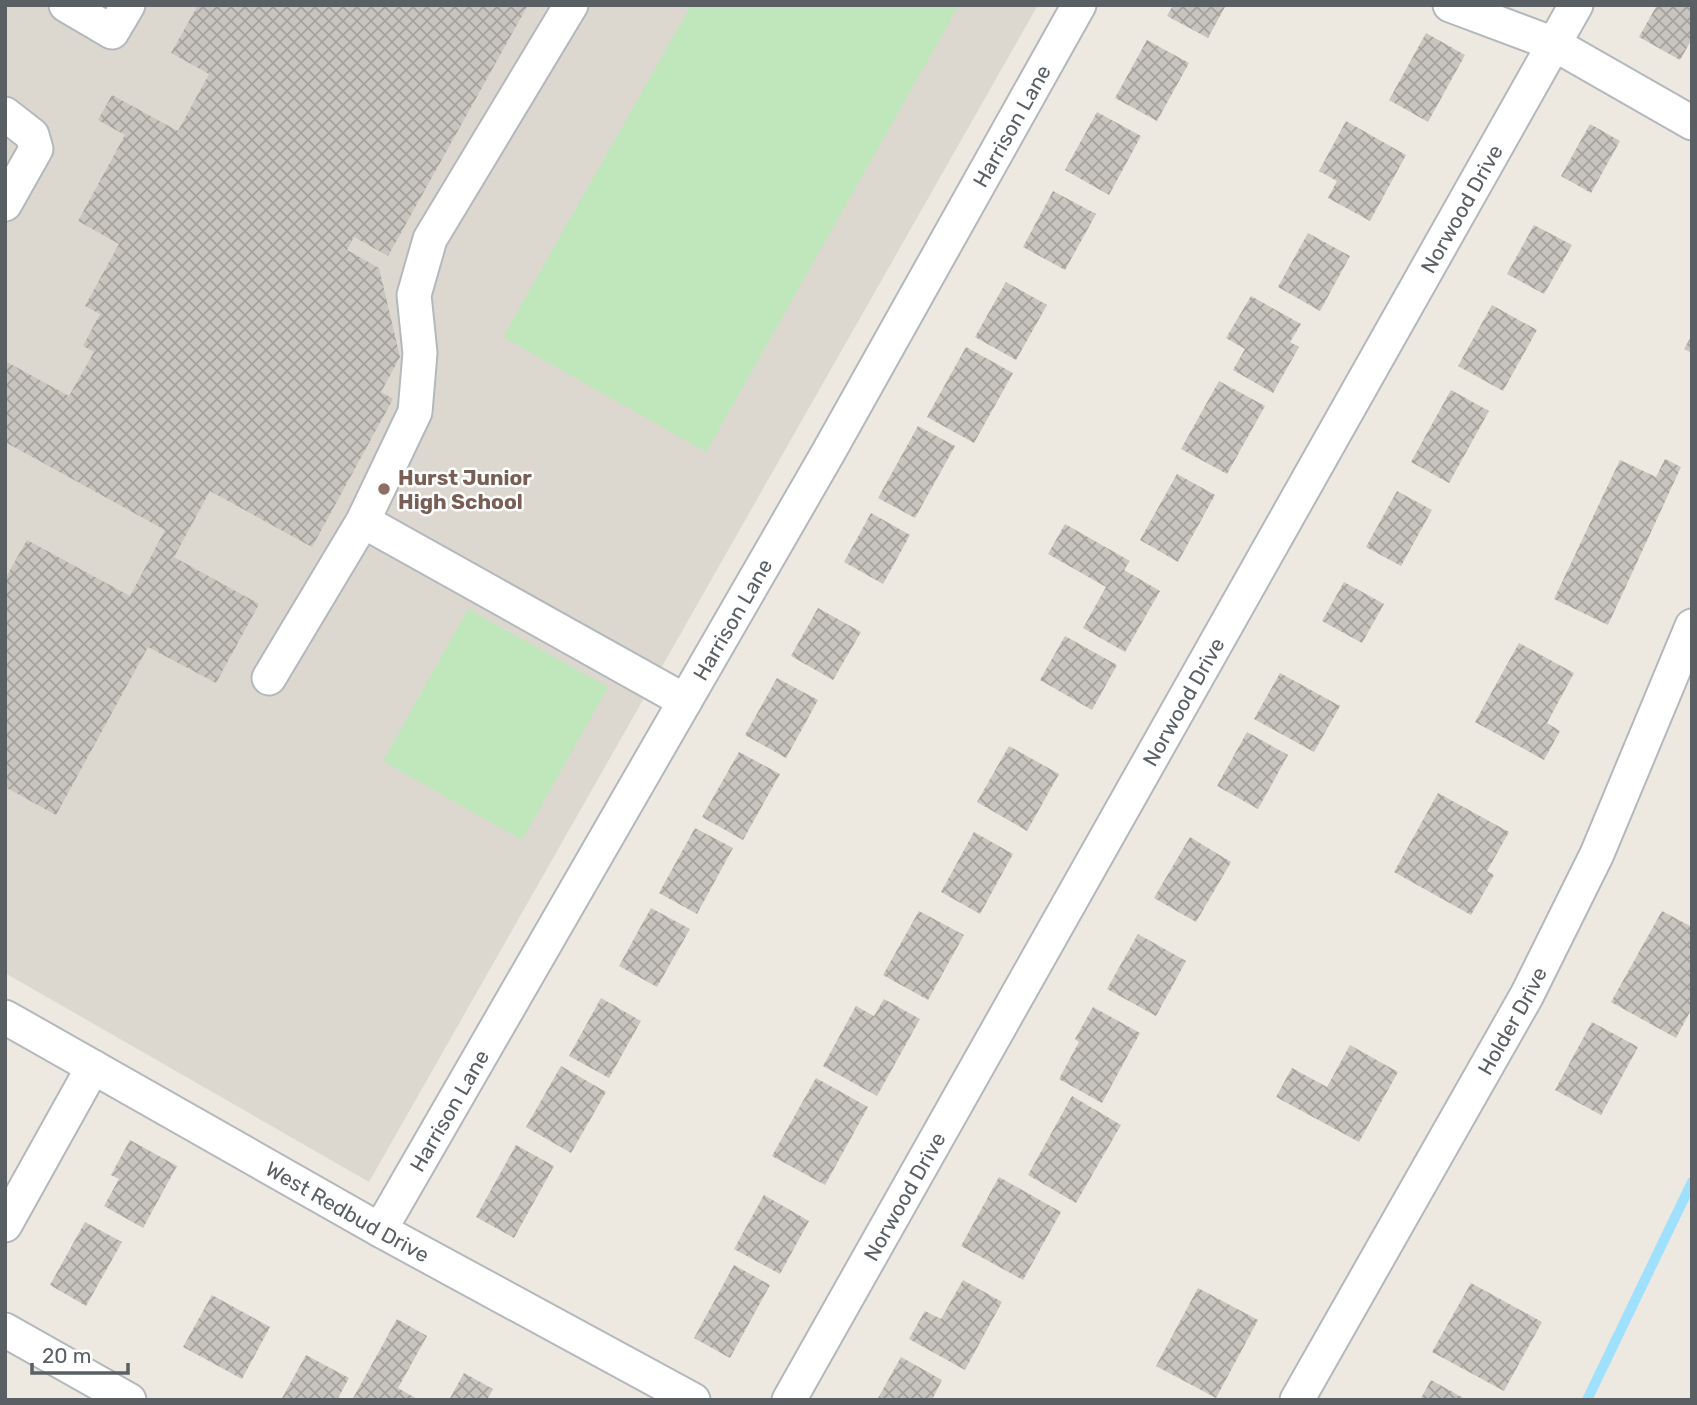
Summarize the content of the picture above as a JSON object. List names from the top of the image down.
{
  "streets": {
    "street": [
      "Harrison Lane",
      "Norwood Drive",
      "Holder Drive",
      "West Redbud Drive"
    ]
  },
  "crossings": [
    ["Harrison Lane", "West Redbud Drive"]
  ],
  "places": ["Hurst Junior High School"],
  "scale_bar": "20 m"
}
